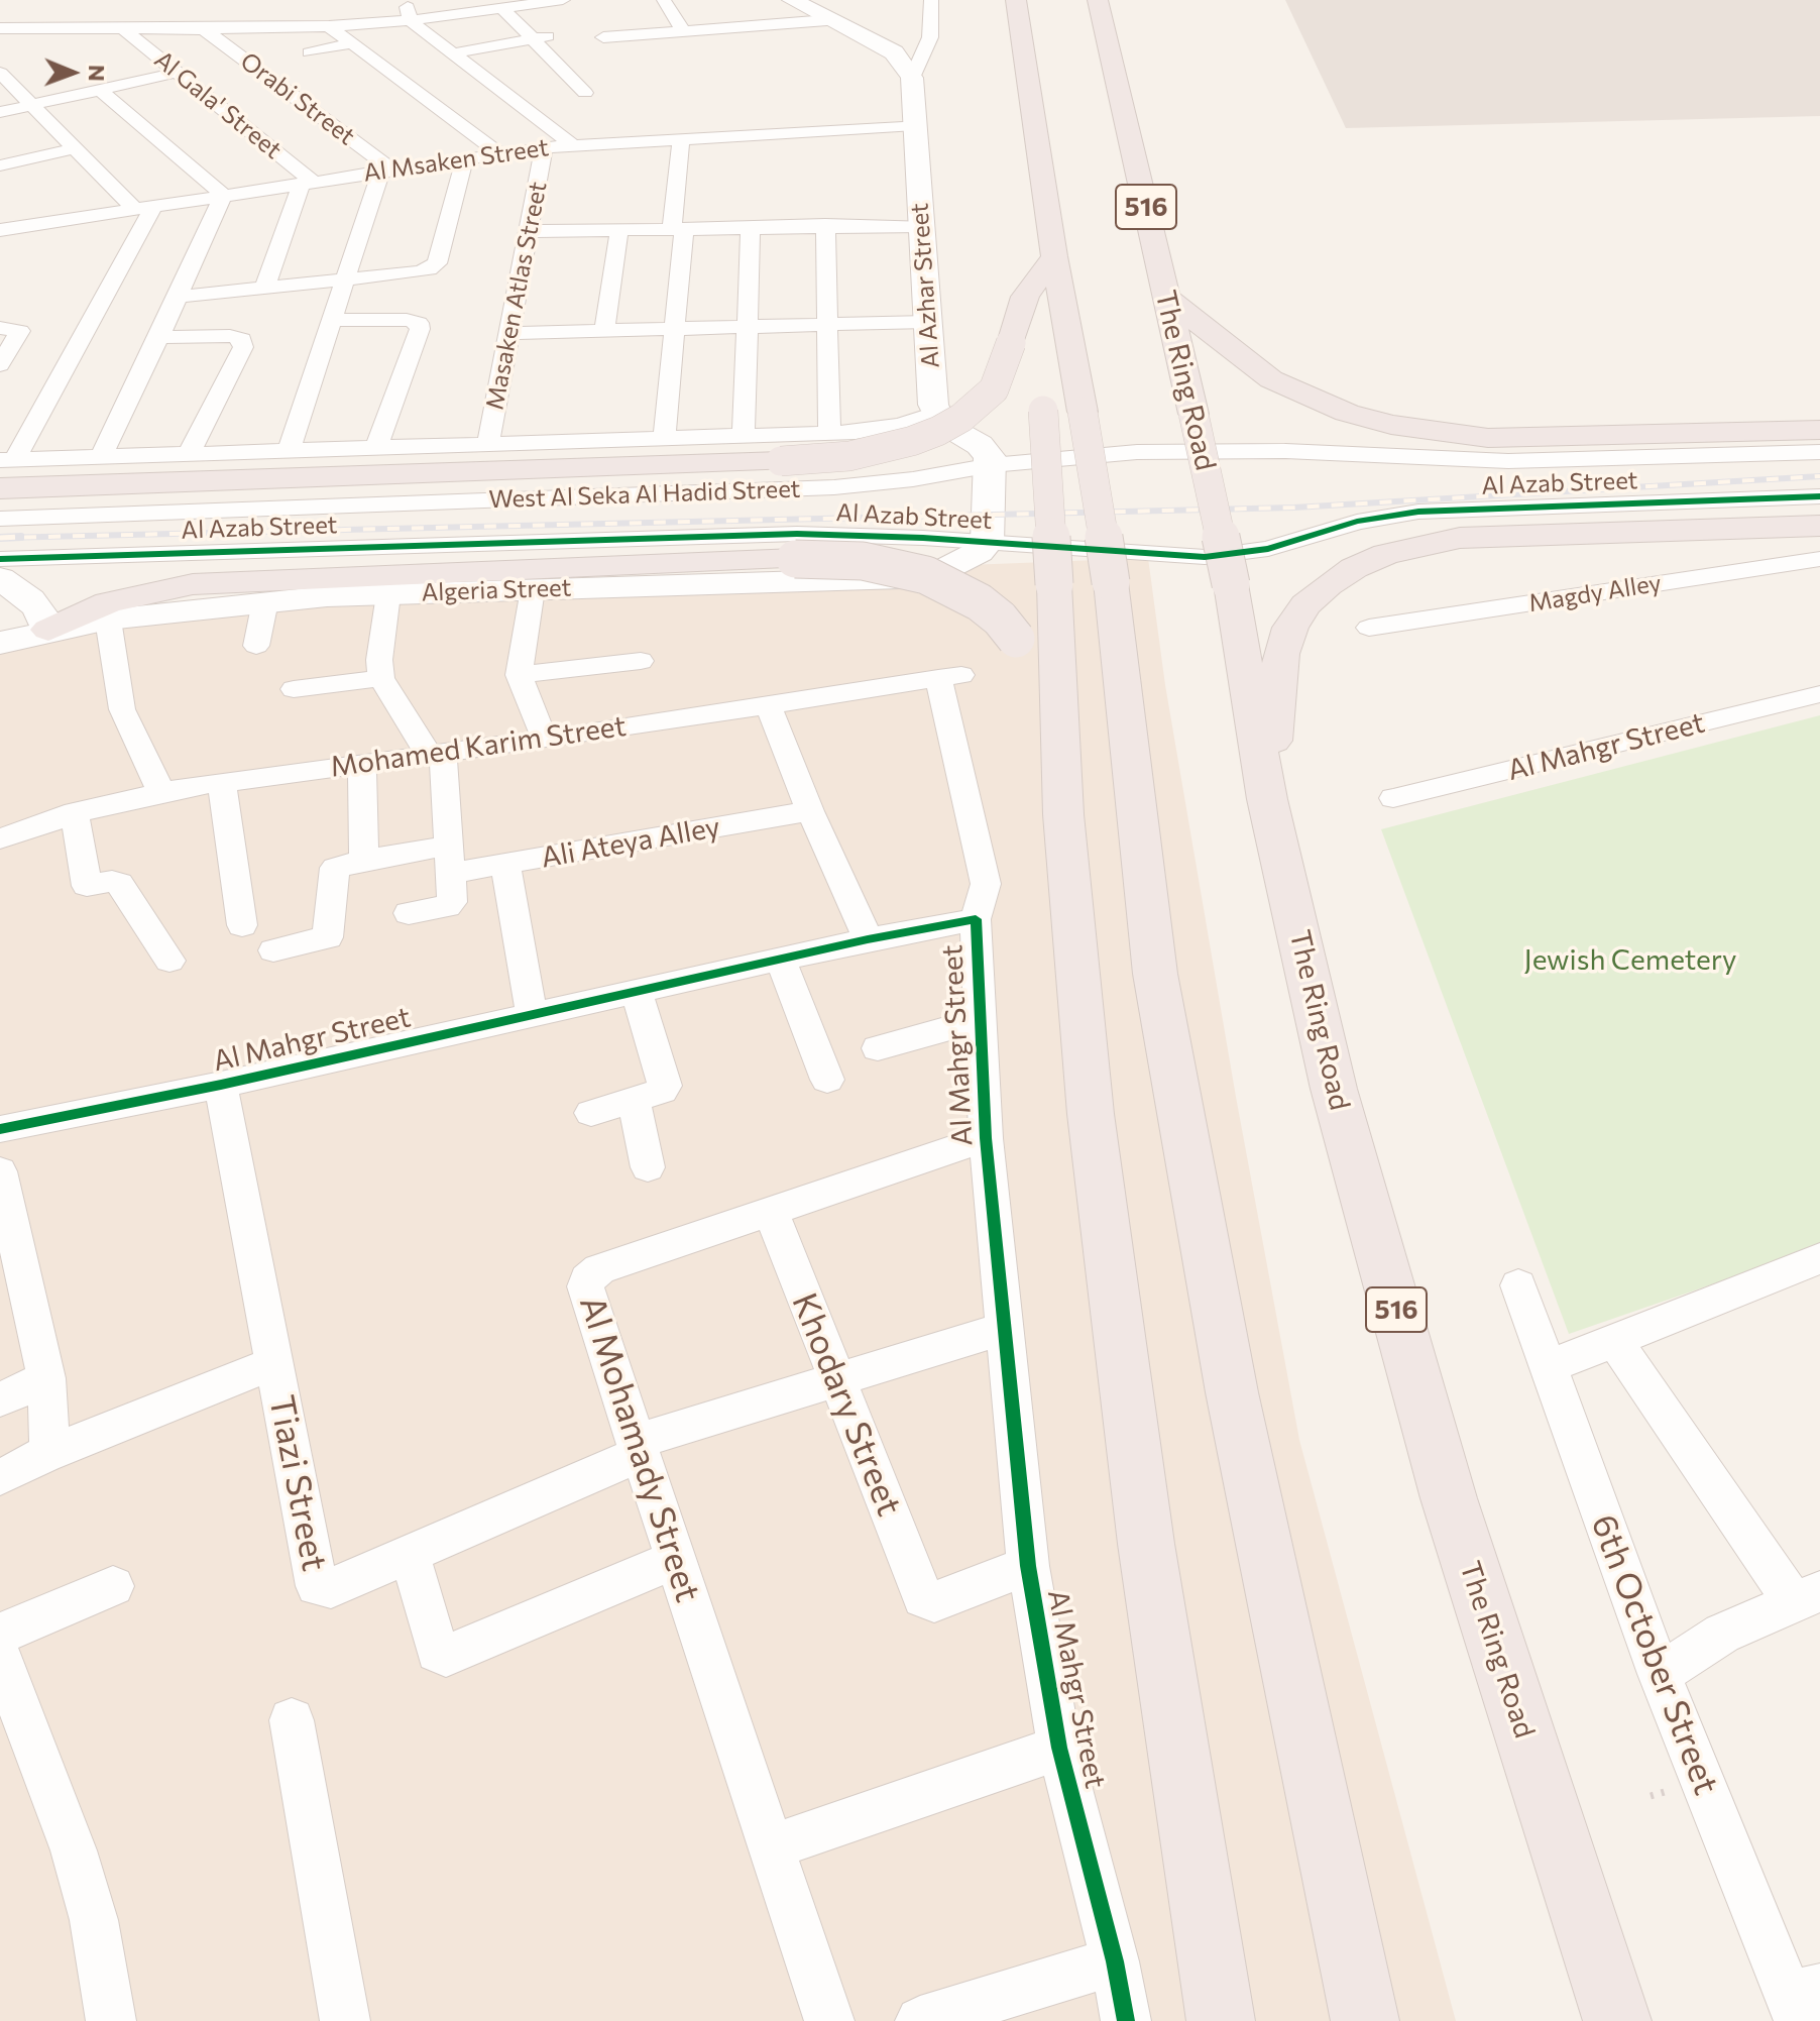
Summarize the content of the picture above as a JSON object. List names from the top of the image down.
{
  "streets": {
    "highway": ["516", "The Ring Road"],
    "street": [
      "Orabi Street",
      "Al Gala' Street",
      "Al Msaken Street",
      "Al Azhar Street",
      "Masaken Atlas Street",
      "Al Azab Street",
      "West Al Seka Al Hadid Street",
      "Algeria Street",
      "Magdy Alley",
      "Mohamed Karim Street",
      "Al Mahgr Street",
      "Ali Ateya Alley",
      "Khodary Street",
      "Al Mohamady Street",
      "Tiazi Street",
      "6th October Street"
    ]
  },
  "crossings": [
    ["Orabi Street", "Al Msaken Street"],
    ["Al Gala' Street", "Al Msaken Street"],
    ["Al Msaken Street", "Al Azhar Street"],
    ["Al Msaken Street", "Masaken Atlas Street"],
    ["Al Azhar Street", "West Al Seka Al Hadid Street"],
    ["Masaken Atlas Street", "West Al Seka Al Hadid Street"],
    ["Al Azab Street", "Algeria Street"],
    ["Mohamed Karim Street", "Al Mahgr Street"],
    ["Al Mahgr Street", "Khodary Street"],
    ["Al Mahgr Street", "Al Mohamady Street"],
    ["Al Mahgr Street", "Tiazi Street"],
    ["Khodary Street", "Al Mohamady Street"],
    ["Khodary Street", "Tiazi Street"],
    ["Al Mohamady Street", "Tiazi Street"]
  ],
  "parks": ["Jewish Cemetery"],
  "north": "right"
}
